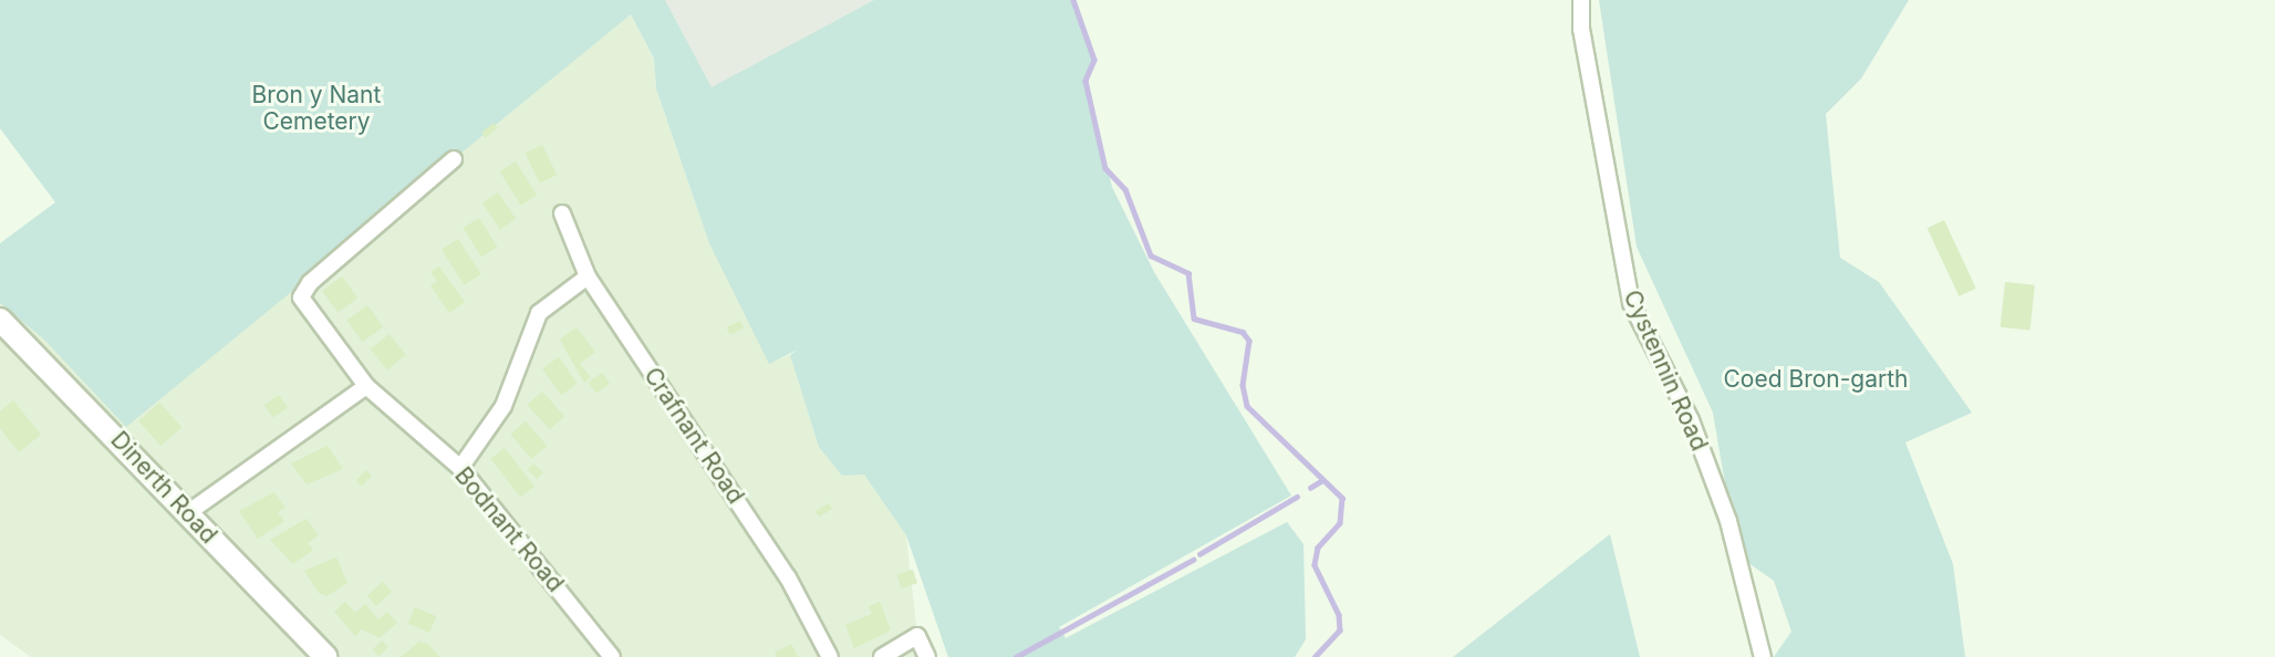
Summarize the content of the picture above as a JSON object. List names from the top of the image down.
{
  "streets": {
    "street": [
      "Cystennin Road",
      "Crafnant Road",
      "Dinerth Road",
      "Bodnant Road"
    ]
  },
  "parks": ["Bron y Nant Cemetery", "Coed Bron-garth"]
}
